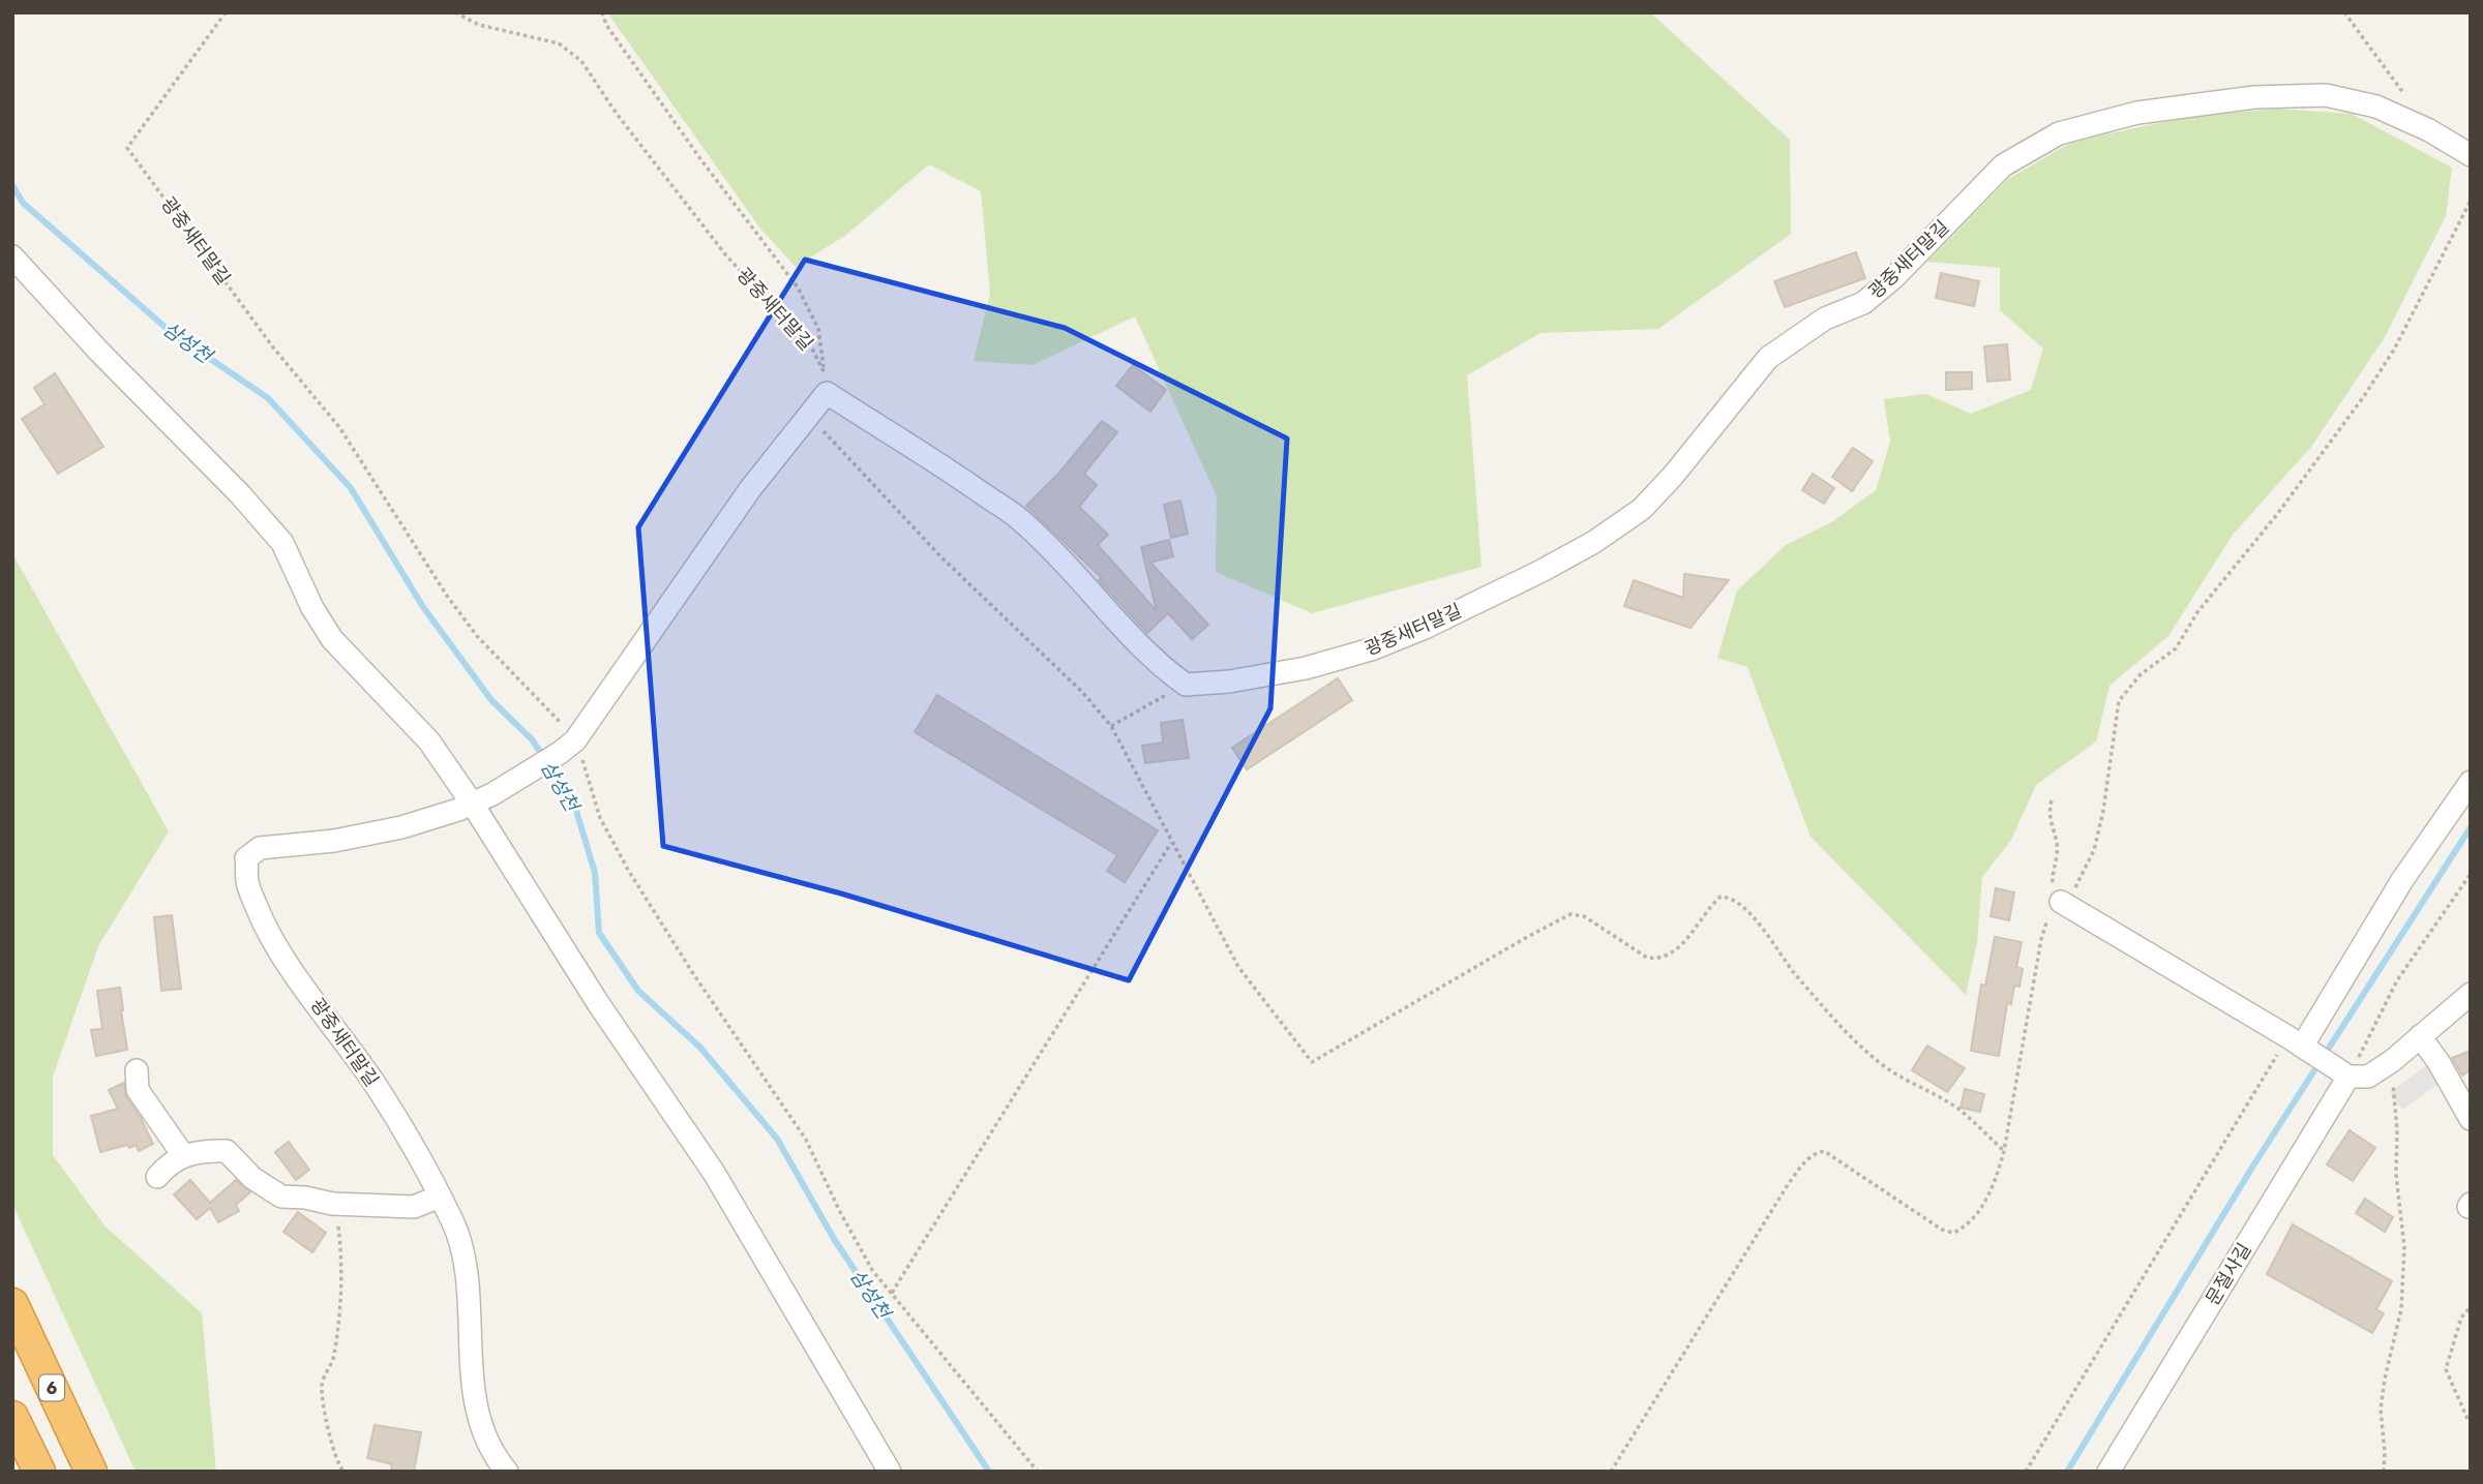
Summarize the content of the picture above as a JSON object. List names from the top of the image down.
{
  "streets": {
    "highway": ["6"],
    "street": ["광중새터말길", "문절사길"]
  },
  "water": ["삼성천"]
}
